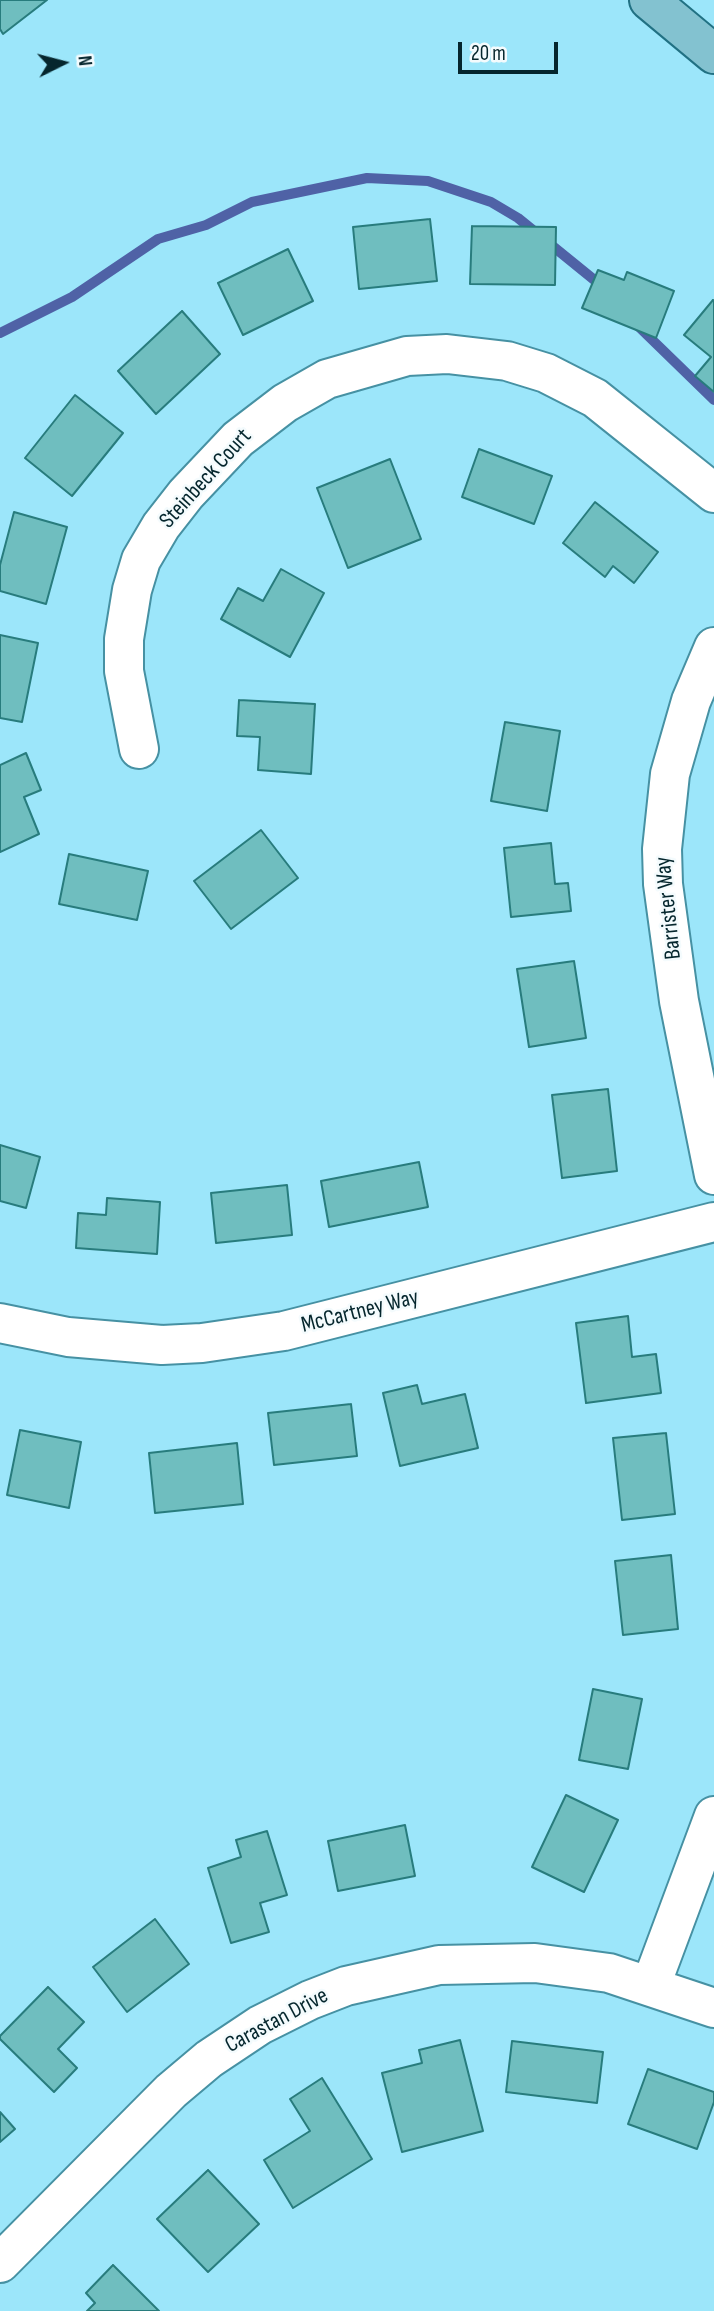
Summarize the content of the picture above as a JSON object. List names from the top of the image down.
{
  "streets": {
    "street": [
      "Steinbeck Court",
      "Barrister Way",
      "McCartney Way",
      "Carastan Drive"
    ]
  },
  "scale_bar": "20 m",
  "north": "right"
}
